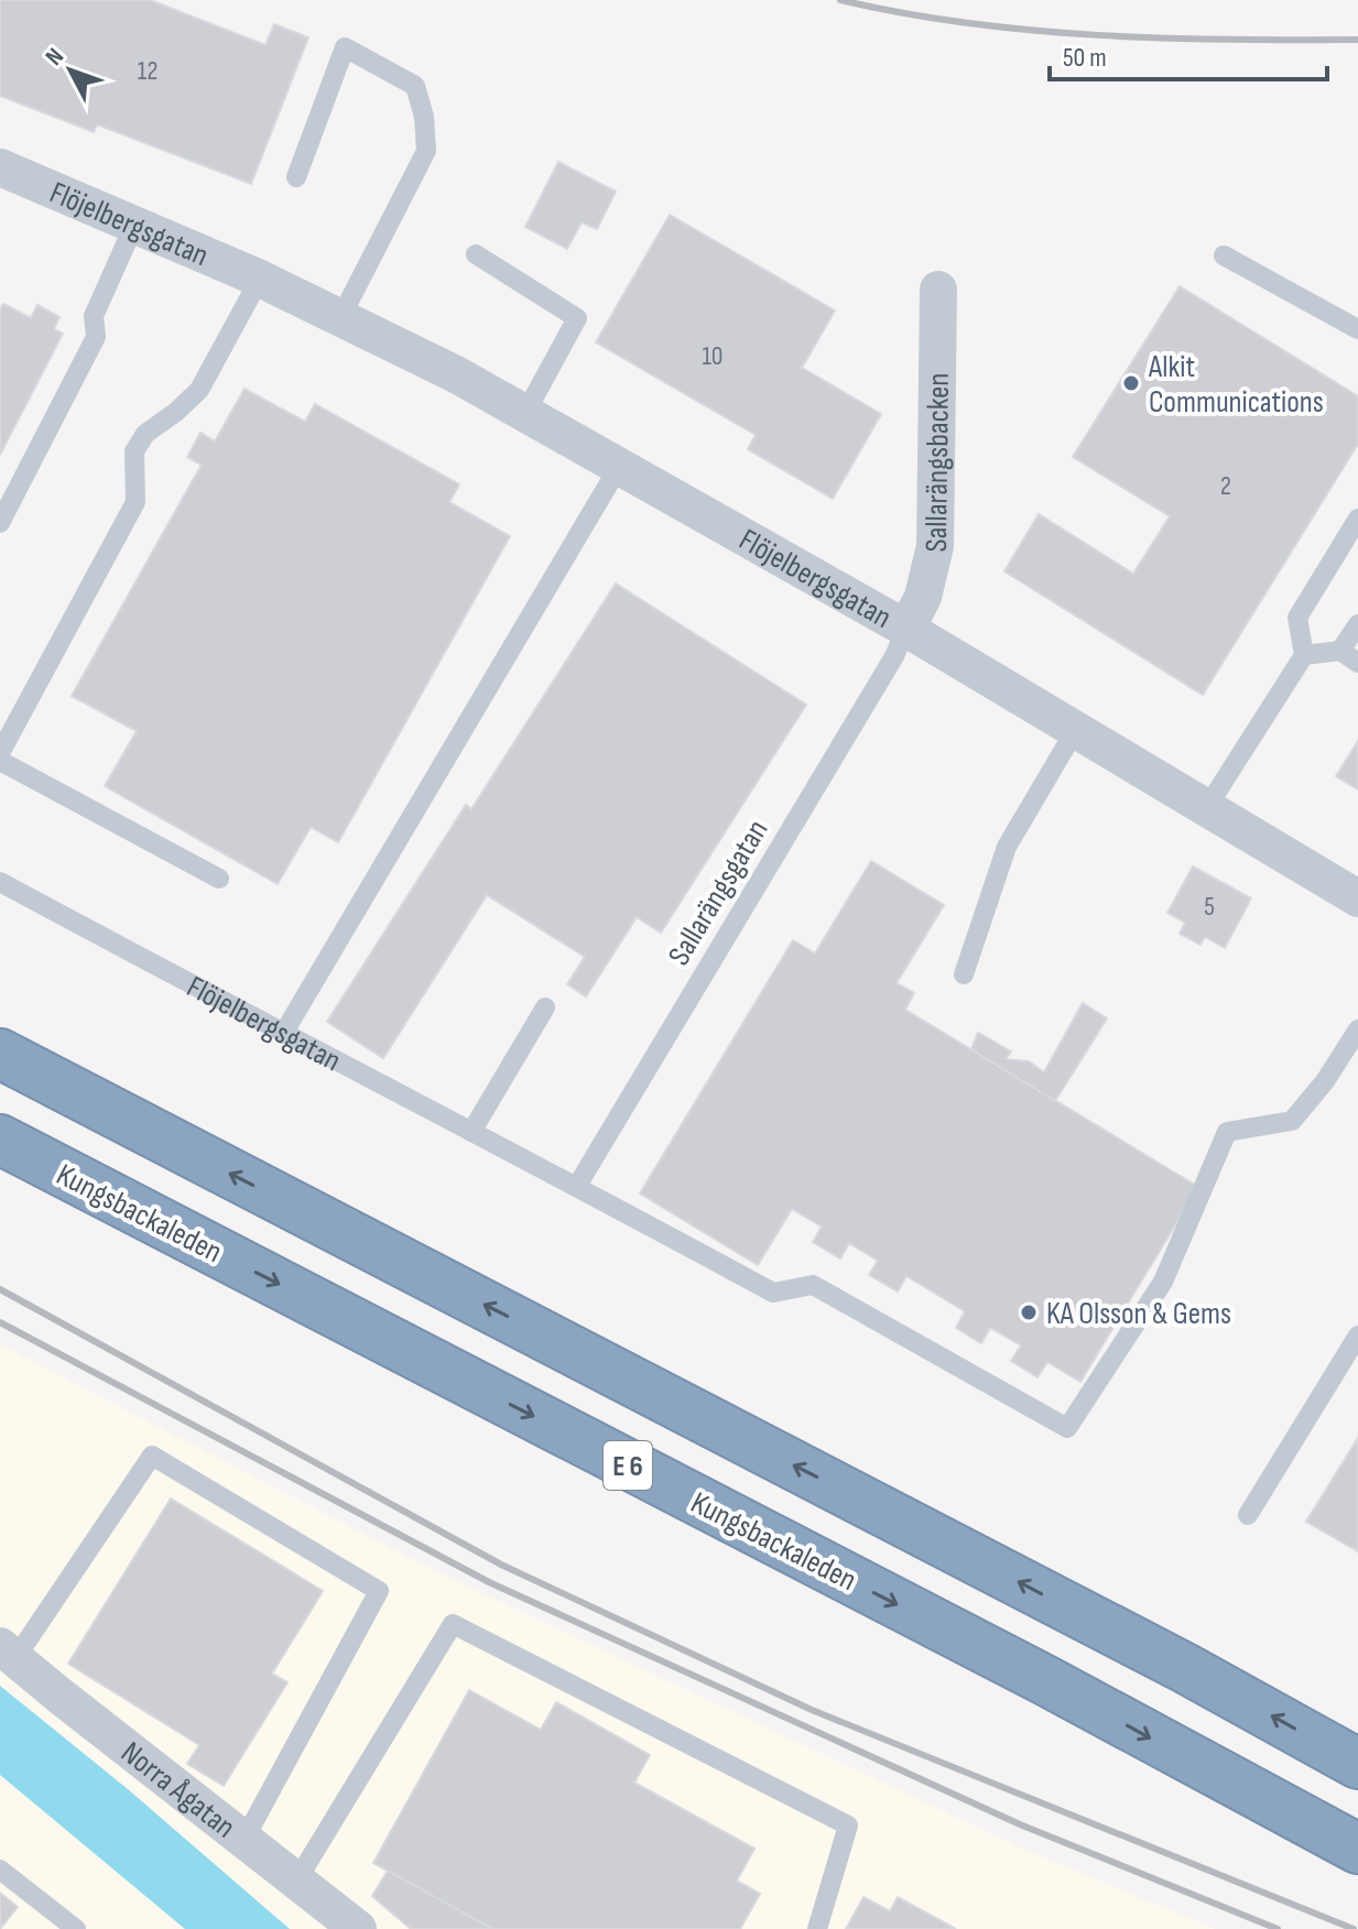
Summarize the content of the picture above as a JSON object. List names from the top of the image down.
{
  "streets": {
    "highway": ["Kungsbackaleden", "E 6"],
    "street": ["Flöjelbergsgatan", "Sallarängsbacken", "Norra Ågatan"],
    "lane": ["Sallarängsgatan"]
  },
  "crossings": [
    ["Flöjelbergsgatan", "Sallarängsbacken"],
    ["Flöjelbergsgatan", "Sallarängsgatan"],
    ["Sallarängsbacken", "Sallarängsgatan"]
  ],
  "places": ["Alkit Communications", "KA Olsson & Gems"],
  "house_numbers": [
    "12",
    "10",
    "2",
    "5"
  ],
  "scale_bar": "50 m",
  "north": "top left"
}
